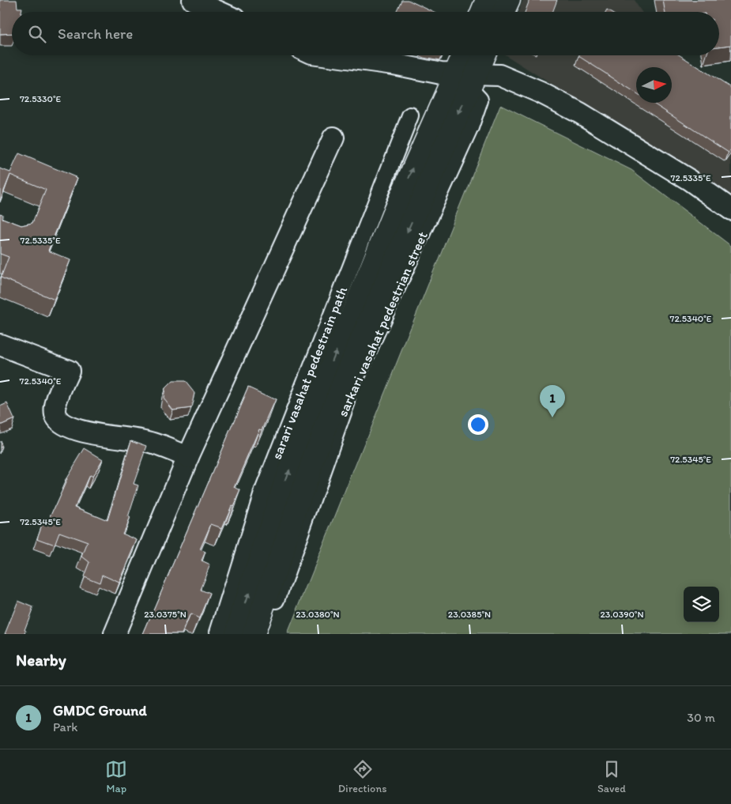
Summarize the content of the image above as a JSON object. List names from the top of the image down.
{
  "streets": {
    "street": ["sarkari vasahat pedestrian street", "sarari vasahat pedestrain path"]
  },
  "north": "right",
  "page": {
    "search": "Search here",
    "pins": "1",
    "heading": "Nearby",
    "list": [
      {
        "mark": "1",
        "name": "GMDC Ground",
        "note": "Park",
        "value": "30 m"
      }
    ],
    "nav": ["Map", "Directions", "Saved"]
  },
  "coordinates": [
    "72.5330°E",
    "72.5335°E",
    "72.5340°E",
    "72.5345°E",
    "23.0375°N",
    "23.0380°N",
    "23.0385°N",
    "23.0390°N"
  ]
}
